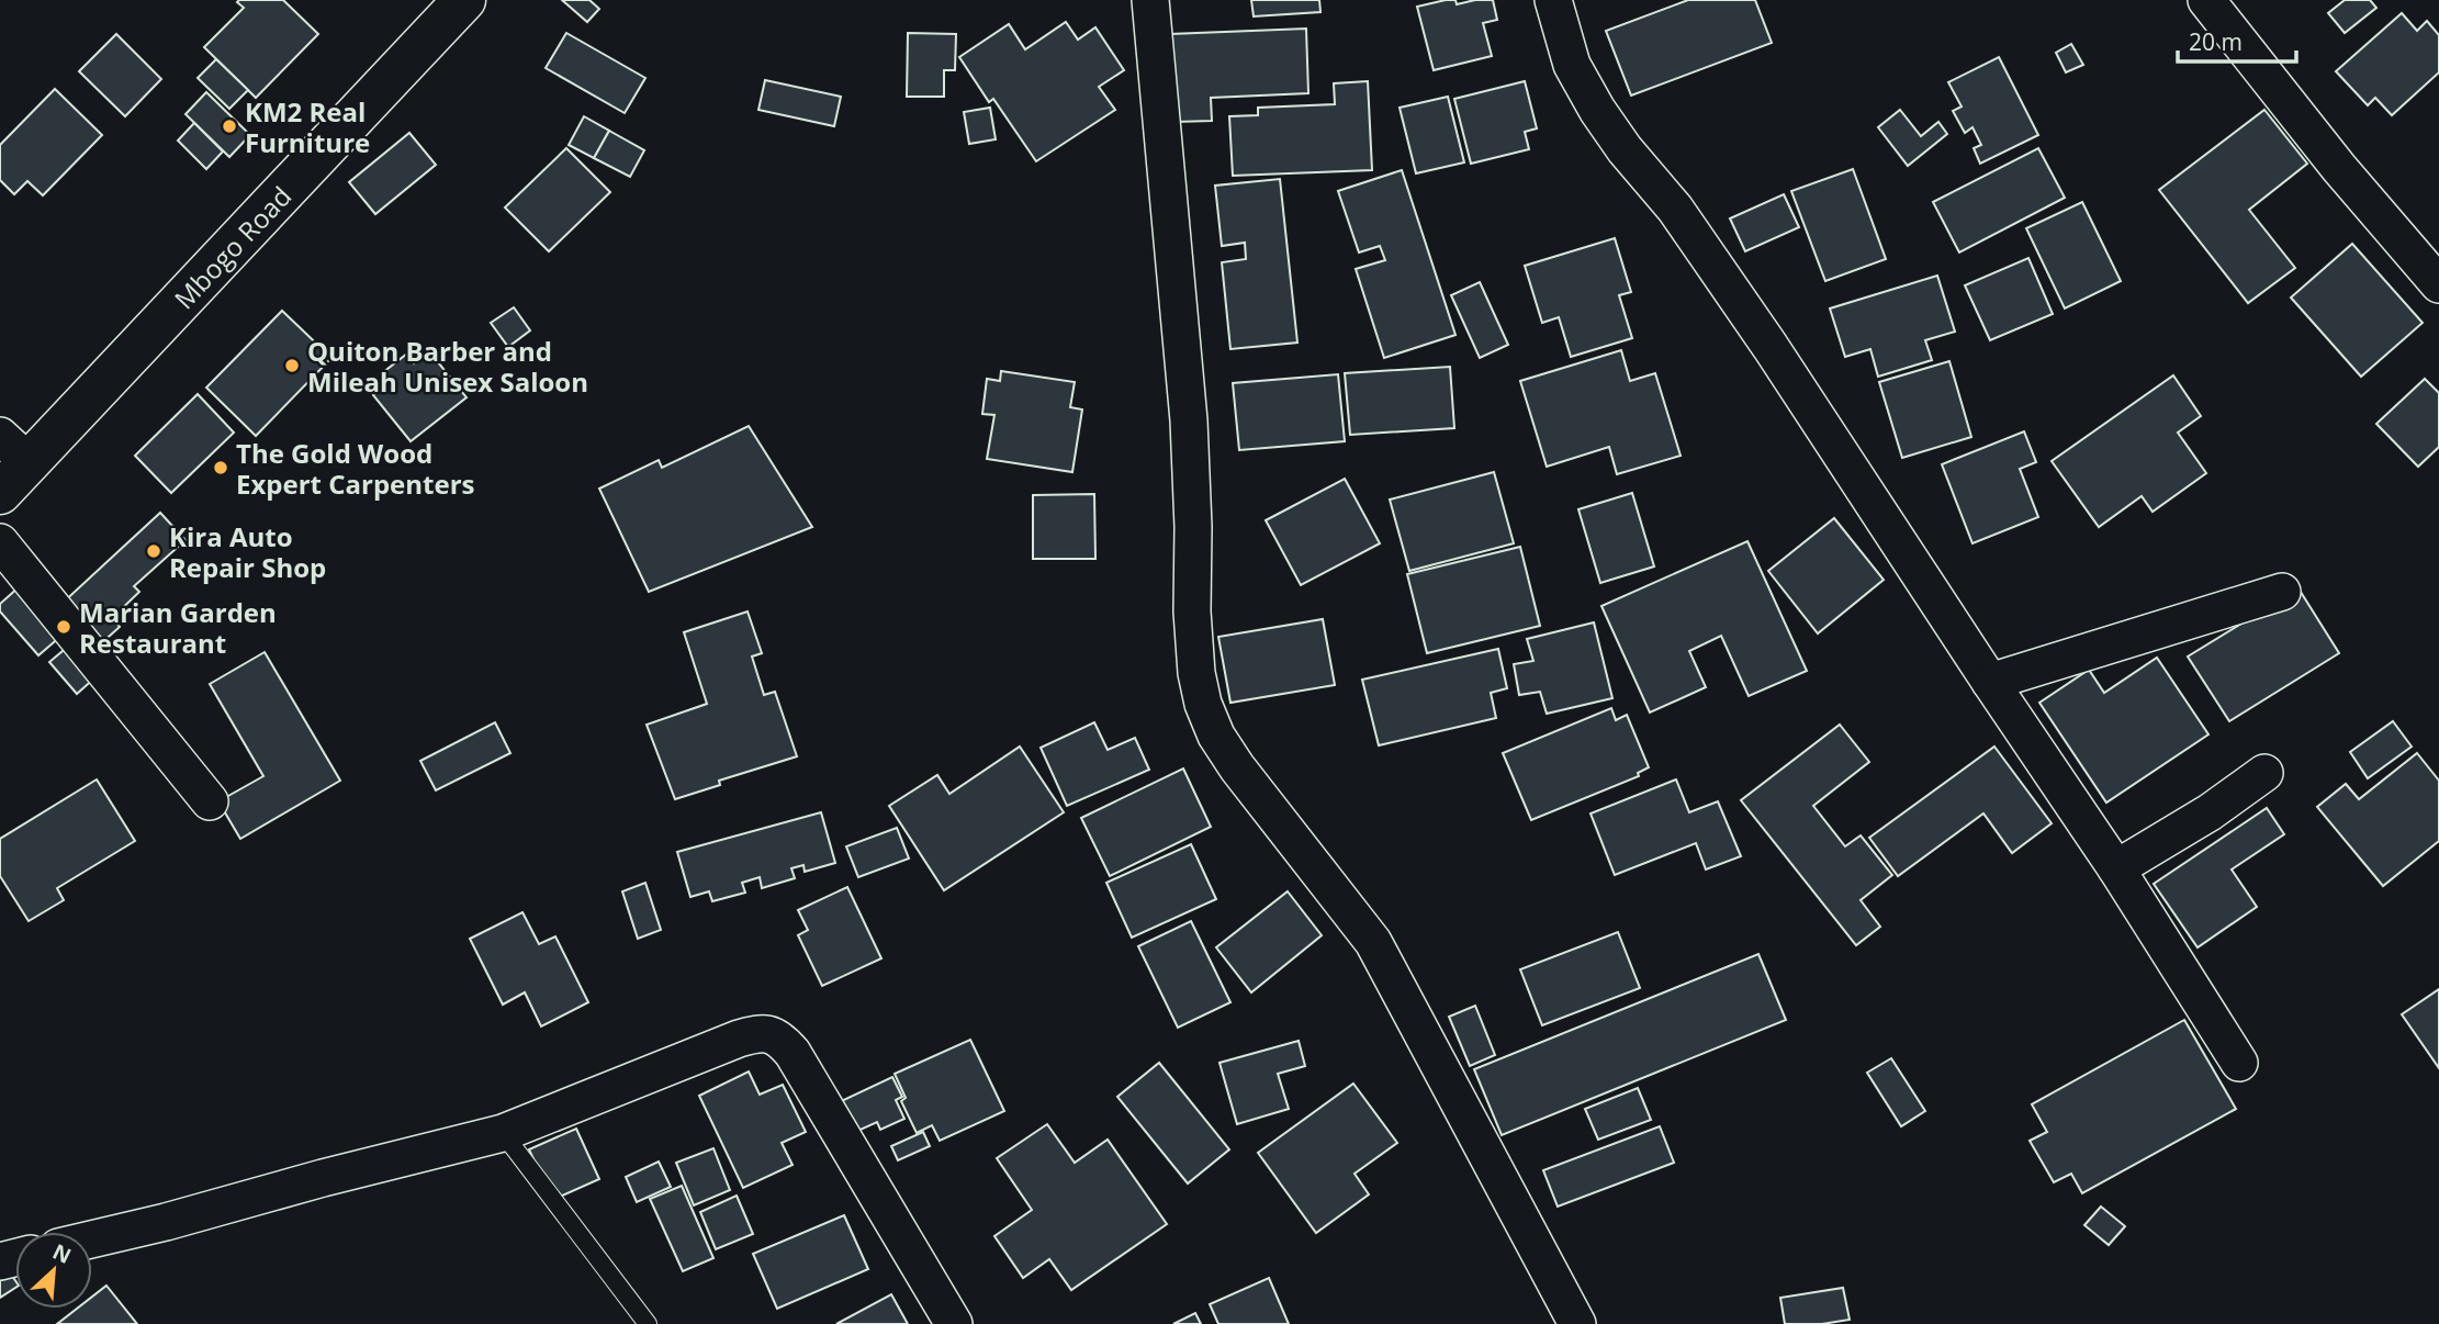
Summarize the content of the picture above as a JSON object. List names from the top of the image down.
{
  "streets": {
    "main road": ["Mbogo Road"]
  },
  "places": [
    "KM2 Real Furniture",
    "Quiton Barber and Mileah Unisex Saloon",
    "The Gold Wood Expert Carpenters",
    "Kira Auto Repair Shop",
    "Marian Garden Restaurant"
  ],
  "scale_bar": "20 m",
  "north": "top right"
}
